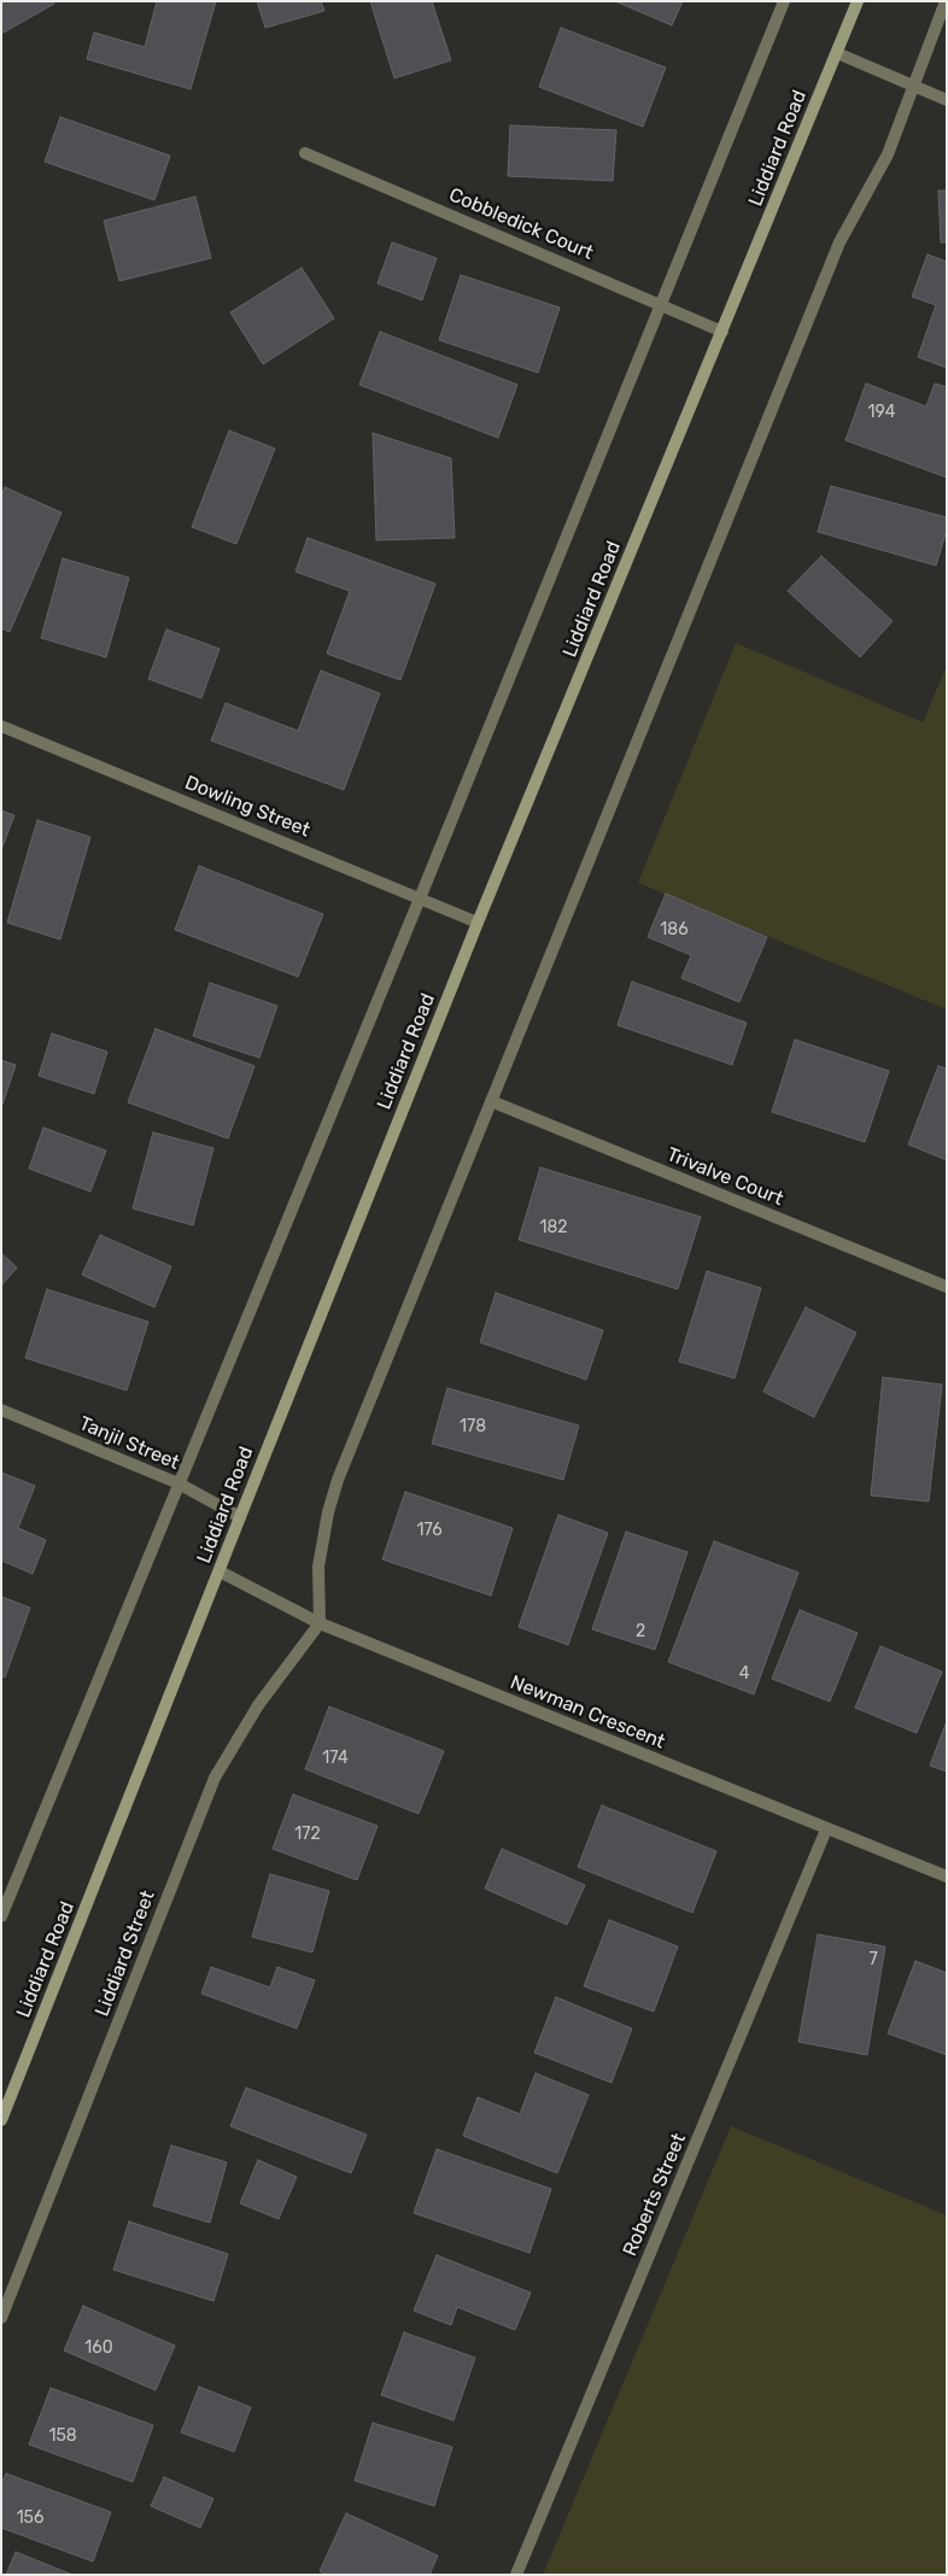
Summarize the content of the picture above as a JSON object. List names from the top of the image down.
{
  "streets": {
    "street": [
      "Liddiard Road",
      "Cobbledick Court",
      "Dowling Street",
      "Trivalve Court",
      "Tanjil Street",
      "Newman Crescent",
      "Liddiard Street",
      "Roberts Street"
    ]
  },
  "crossings": [
    ["Liddiard Road", "Cobbledick Court"],
    ["Liddiard Road", "Dowling Street"],
    ["Liddiard Road", "Tanjil Street"],
    ["Liddiard Road", "Newman Crescent"],
    ["Newman Crescent", "Liddiard Street"],
    ["Newman Crescent", "Roberts Street"]
  ],
  "house_numbers": [
    "194",
    "186",
    "182",
    "178",
    "176",
    "2",
    "4",
    "174",
    "172",
    "7",
    "160",
    "158",
    "156"
  ]
}
